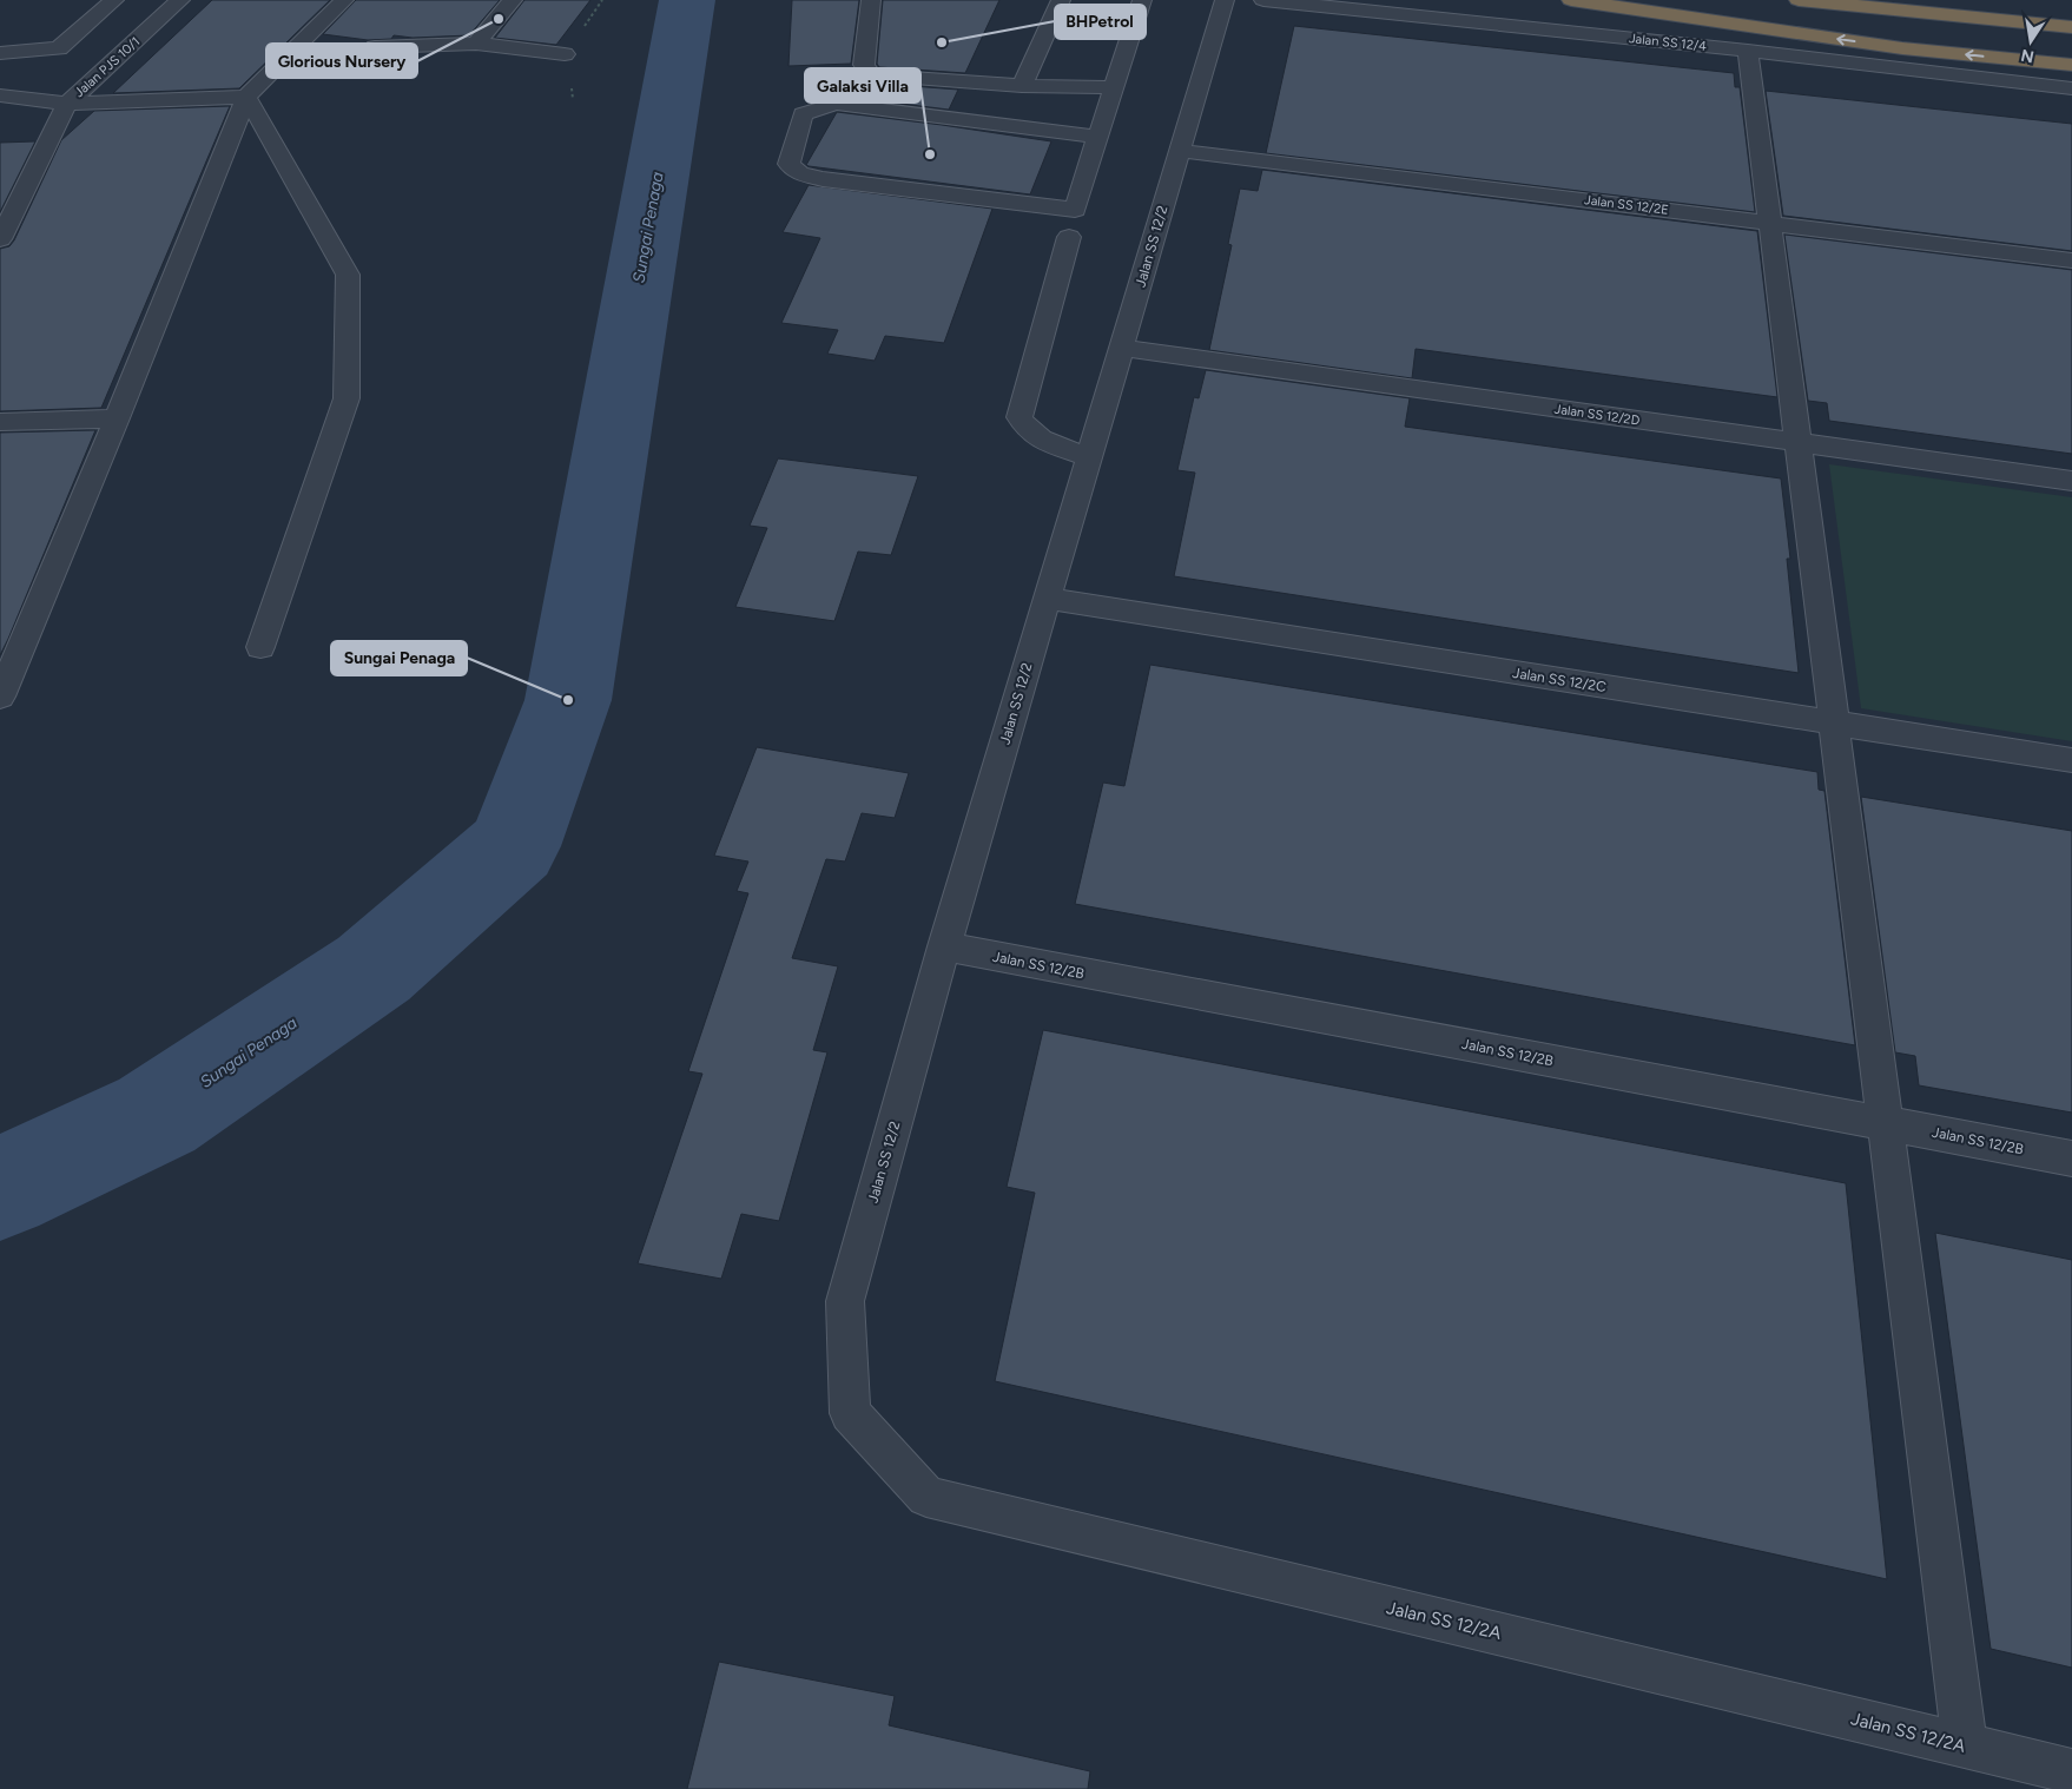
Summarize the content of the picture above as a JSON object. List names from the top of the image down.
{
  "streets": {
    "street": [
      "Jalan SS 12/4",
      "Jalan PJS 10/1",
      "Jalan SS 12/2E",
      "Jalan SS 12/2",
      "Jalan SS 12/2D",
      "Jalan SS 12/2C",
      "Jalan SS 12/2B",
      "Jalan SS 12/2A"
    ]
  },
  "crossings": [
    ["Jalan SS 12/2E", "Jalan SS 12/2"],
    ["Jalan SS 12/2", "Jalan SS 12/2D"],
    ["Jalan SS 12/2", "Jalan SS 12/2C"],
    ["Jalan SS 12/2", "Jalan SS 12/2B"],
    ["Jalan SS 12/2", "Jalan SS 12/2A"]
  ],
  "water": ["Sungai Penaga"],
  "places": [
    "Glorious Nursery",
    "BHPetrol",
    "Galaksi Villa",
    "Sungai Penaga"
  ],
  "north": "bottom"
}
